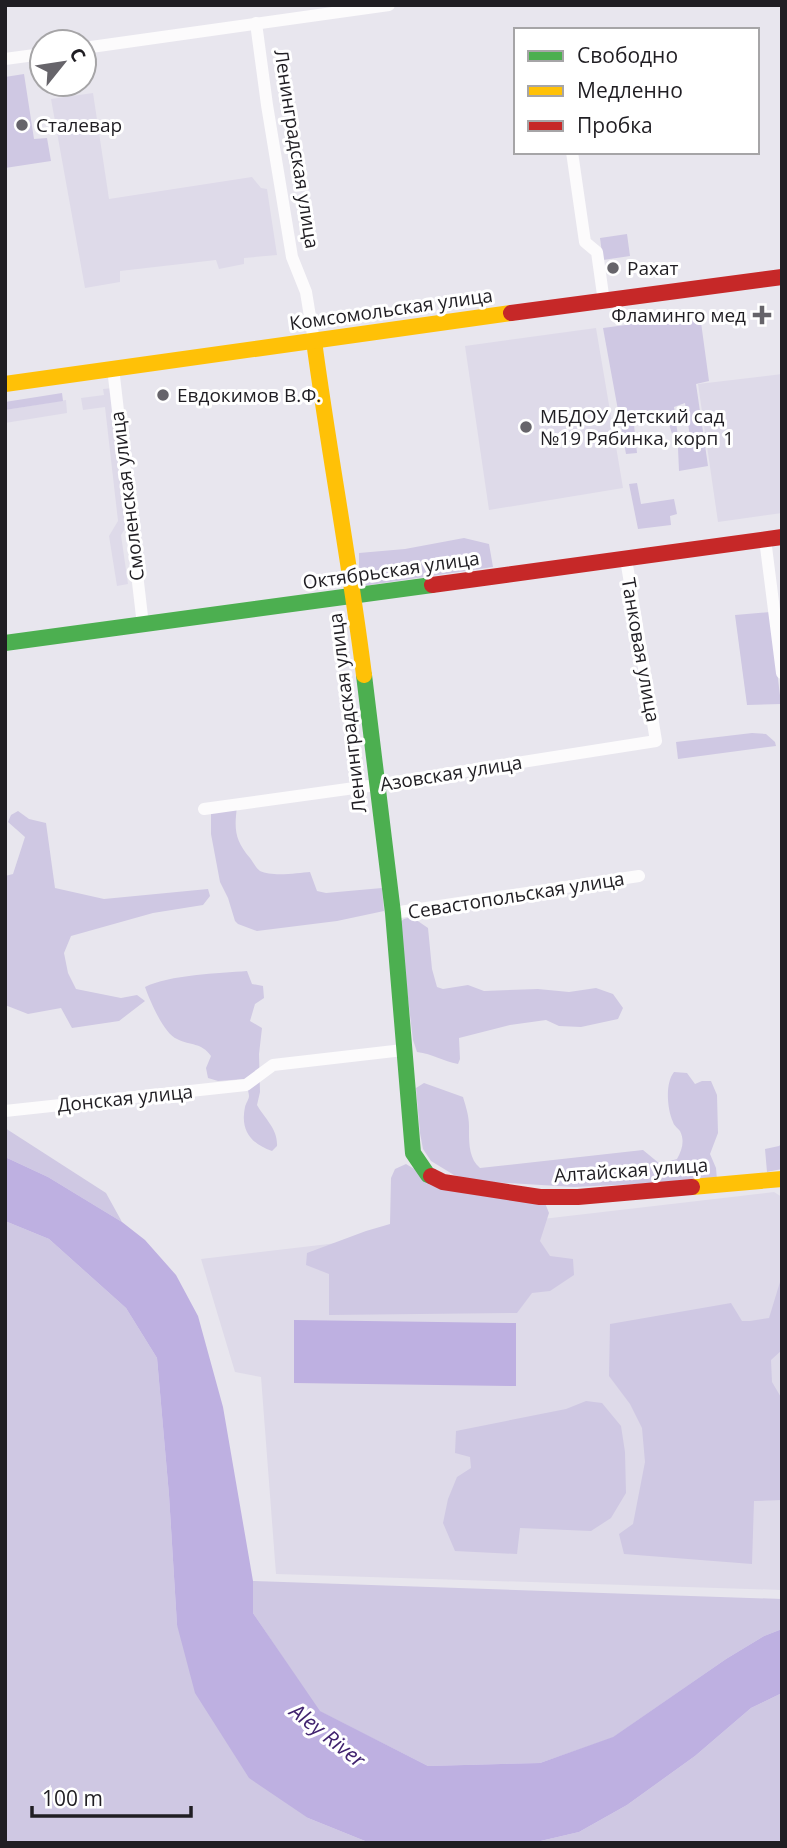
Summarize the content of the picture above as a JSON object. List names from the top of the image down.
{
  "streets": {
    "main road": [
      "Ленинградская улица",
      "Комсомольская улица",
      "Октябрьская улица",
      "Алтайская улица"
    ],
    "street": [
      "Смоленская улица",
      "Танковая улица",
      "Азовская улица",
      "Севастопольская улица",
      "Донская улица"
    ]
  },
  "crossings": [
    ["Ленинградская улица", "Комсомольская улица"],
    ["Ленинградская улица", "Октябрьская улица"],
    ["Ленинградская улица", "Азовская улица"],
    ["Ленинградская улица", "Севастопольская улица"],
    ["Ленинградская улица", "Донская улица"],
    ["Ленинградская улица", "Алтайская улица"],
    ["Комсомольская улица", "Смоленская улица"],
    ["Смоленская улица", "Октябрьская улица"],
    ["Октябрьская улица", "Танковая улица"],
    ["Танковая улица", "Азовская улица"]
  ],
  "water": ["Aley River"],
  "places": {
    "other": [
      "Сталевар",
      "Рахат",
      "Евдокимов В.Ф.",
      "МБДОУ Детский сад №19 Рябинка, корп 1"
    ],
    "health": ["Фламинго мед"]
  },
  "legend": ["Свободно", "Медленно", "Пробка"],
  "scale_bar": "100 m",
  "north": "top right"
}
